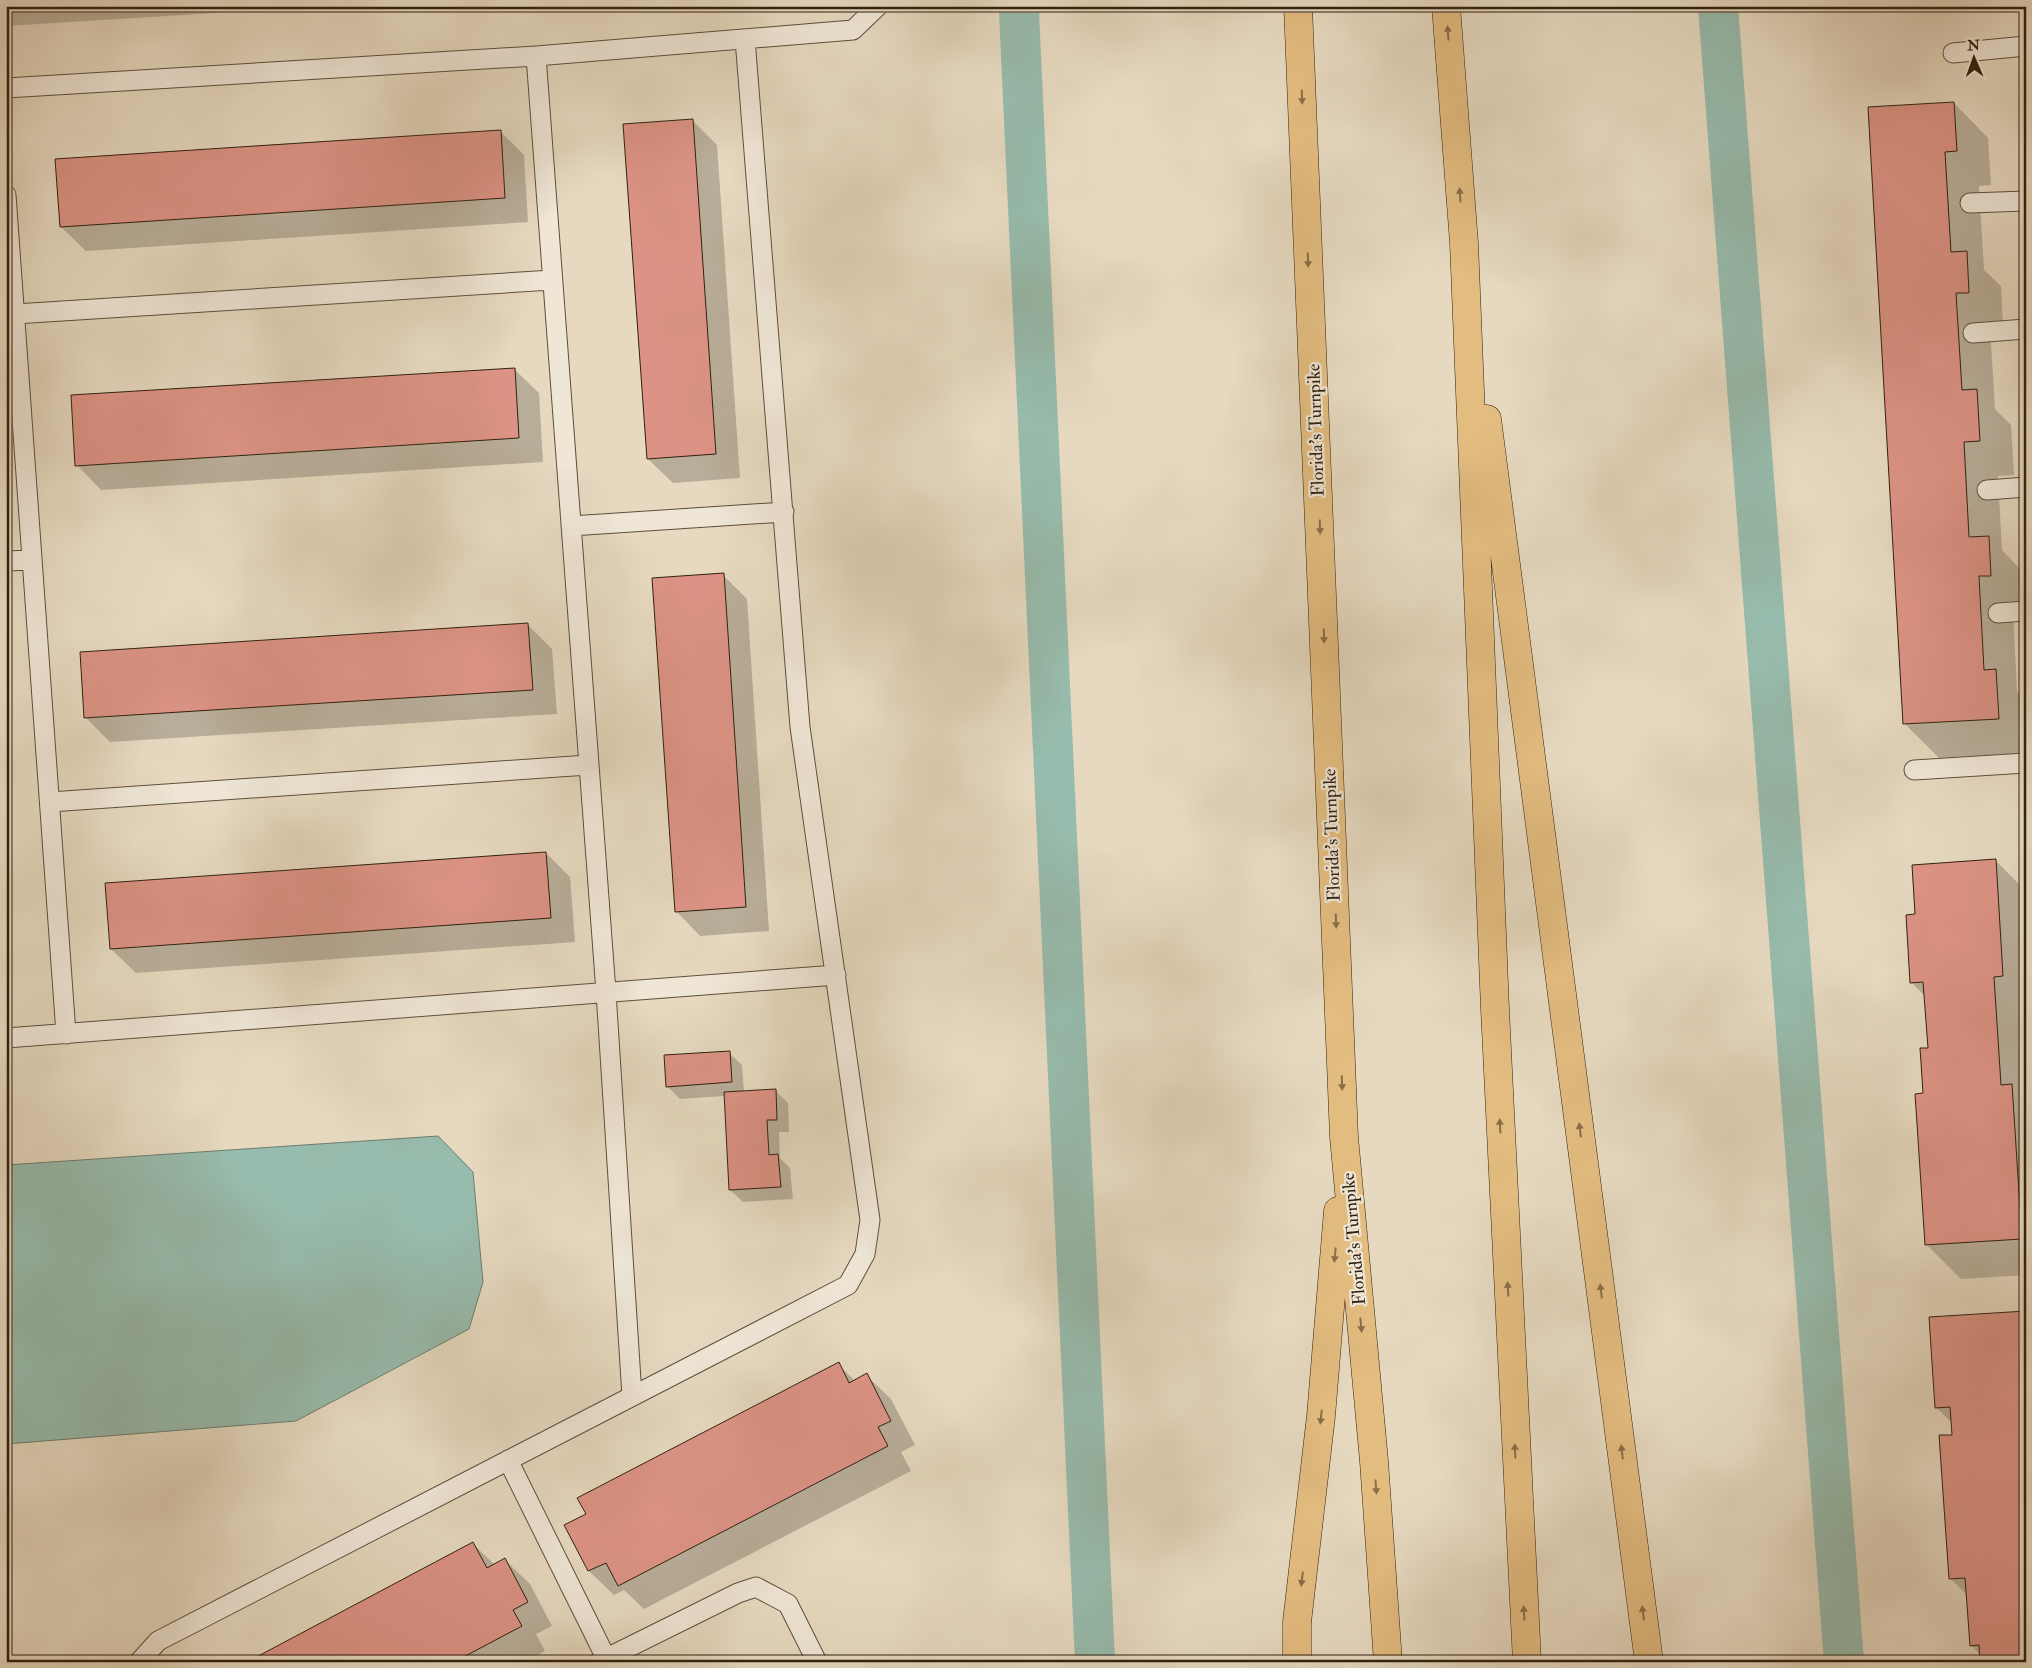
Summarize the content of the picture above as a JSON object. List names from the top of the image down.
{
  "streets": {
    "highway": ["Florida's Turnpike"]
  },
  "north": "top"
}
